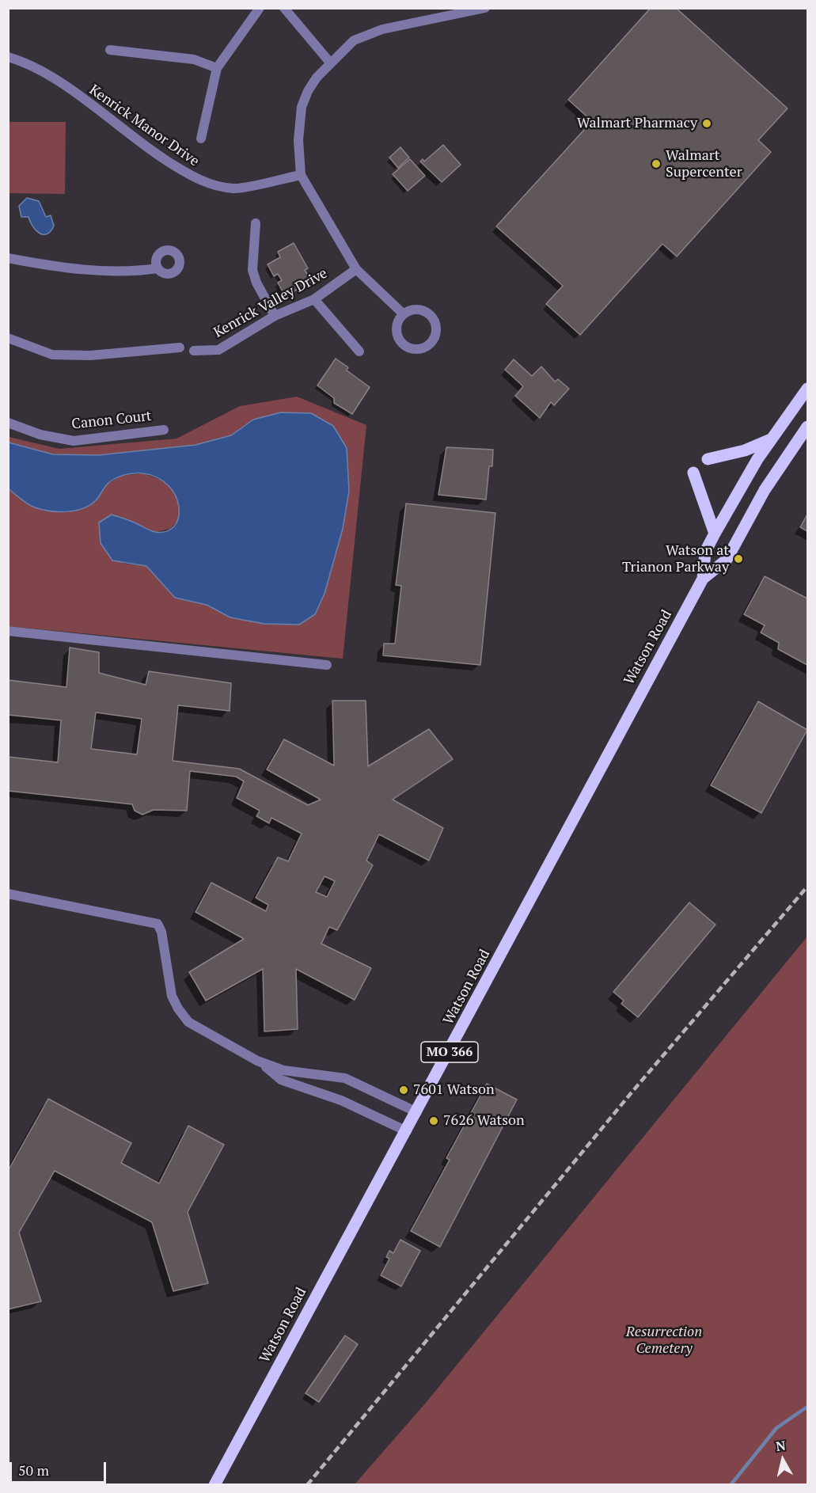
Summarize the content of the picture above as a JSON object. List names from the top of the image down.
{
  "streets": {
    "main road": ["Watson Road", "MO 366"],
    "street": ["Kenrick Manor Drive", "Kenrick Valley Drive", "Canon Court"]
  },
  "parks": ["Resurrection Cemetery"],
  "places": [
    "Walmart Pharmacy",
    "Walmart Supercenter",
    "Watson at Trianon Parkway",
    "7601 Watson",
    "7626 Watson"
  ],
  "scale_bar": "50 m",
  "north": "top"
}
